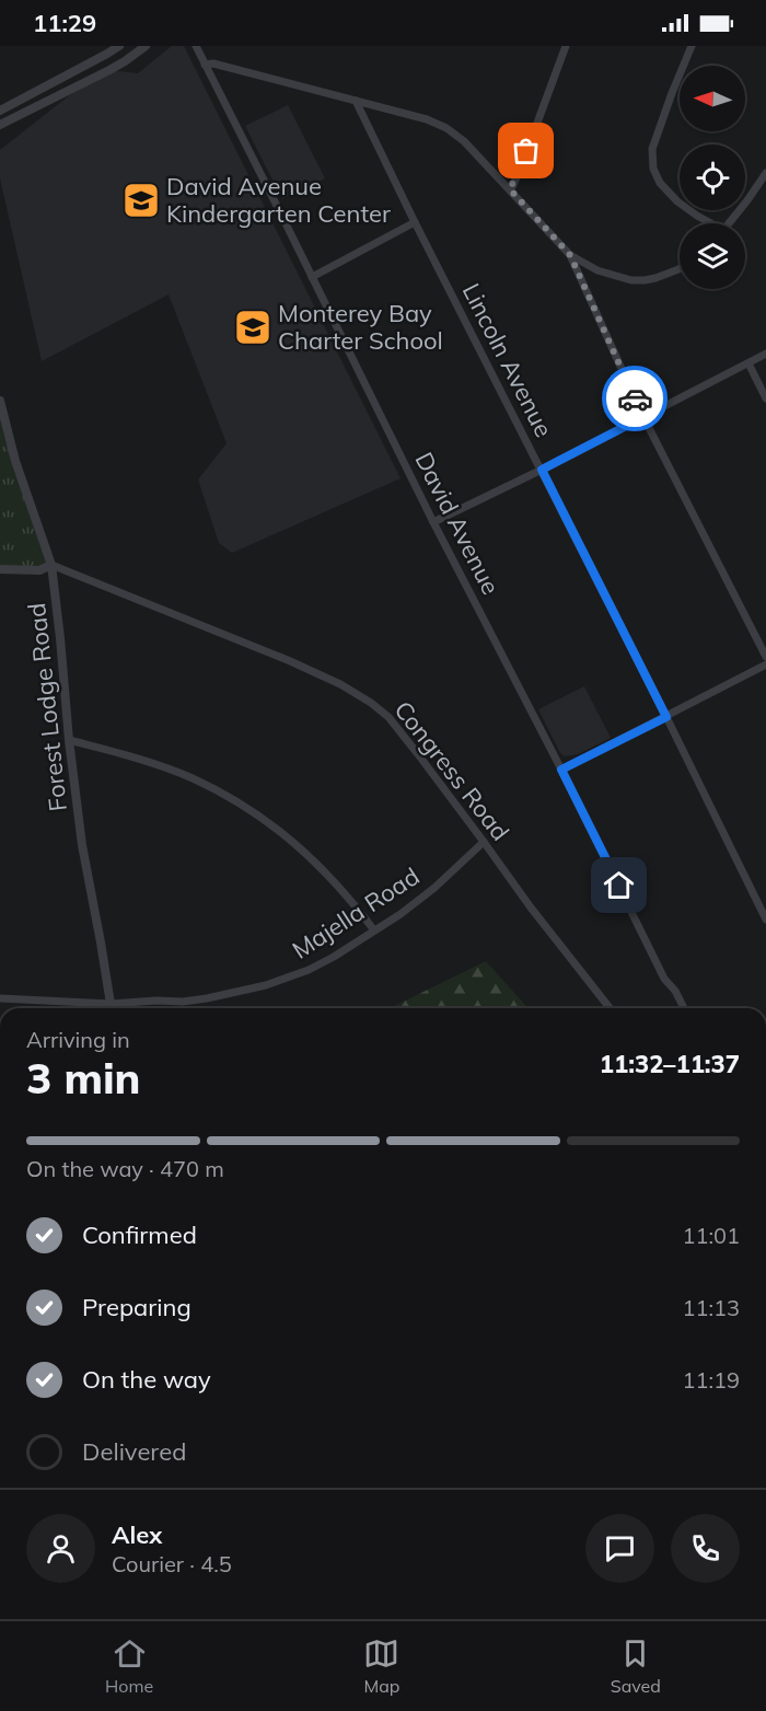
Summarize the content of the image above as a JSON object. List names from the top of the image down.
{
  "streets": {
    "street": [
      "Lincoln Avenue",
      "David Avenue",
      "Forest Lodge Road",
      "Congress Road",
      "Majella Road"
    ]
  },
  "crossings": [
    ["Forest Lodge Road", "Congress Road"],
    ["Forest Lodge Road", "Majella Road"],
    ["Congress Road", "Majella Road"]
  ],
  "places": {
    "school or university": ["David Avenue Kindergarten Center", "Monterey Bay Charter School"]
  },
  "north": "left",
  "page": {
    "status": "11:29",
    "heading": ["3 min", "Arriving in", "11:32–11:37"],
    "panel": ["Alex", "Courier · 4.5"],
    "bar": "On the way · 470 m",
    "list": [
      ["Confirmed", "11:01"],
      ["Preparing", "11:13"],
      ["On the way", "11:19"],
      "Delivered"
    ],
    "tabs": ["Home", "Map", "Saved"]
  }
}
